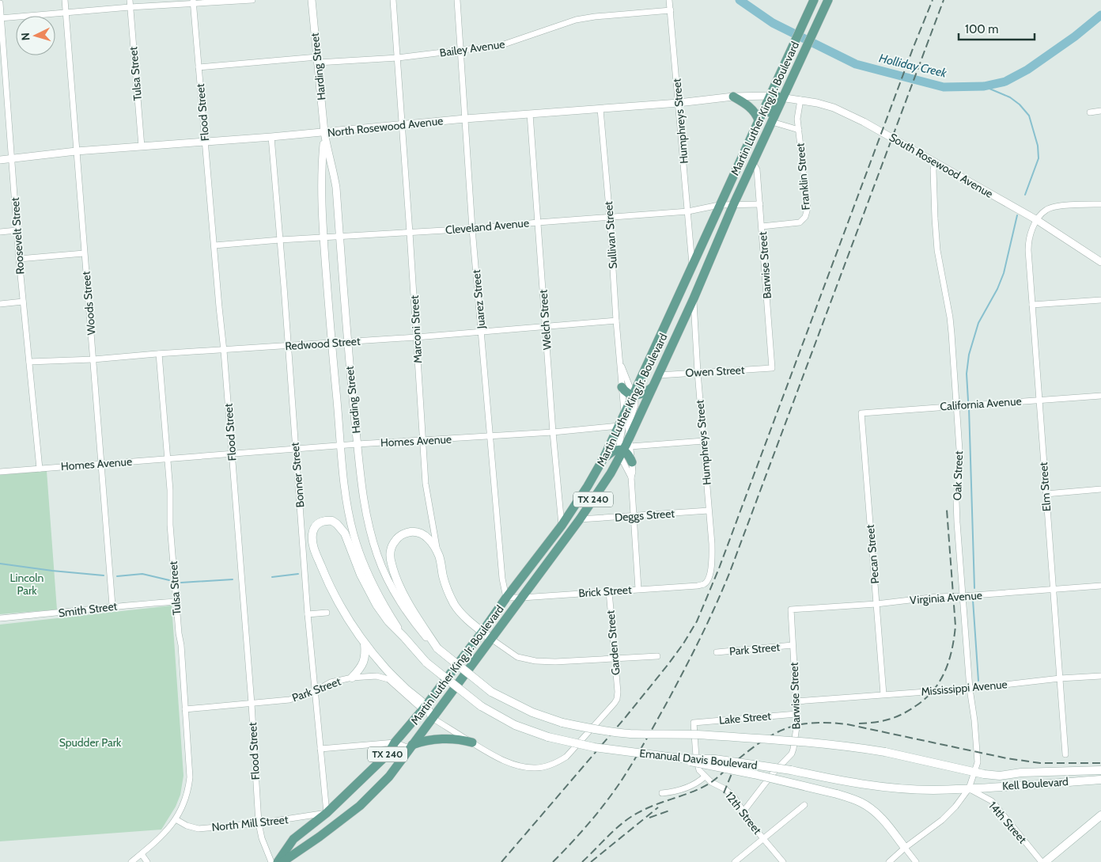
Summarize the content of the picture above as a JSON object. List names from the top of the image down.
{
  "streets": {
    "main road": [
      "Martin Luther King Jr. Boulevard",
      "Marconi Street",
      "TX 240",
      "Emanual Davis Boulevard",
      "Kell Boulevard"
    ],
    "street": [
      "Bailey Avenue",
      "Harding Street",
      "Tulsa Street",
      "Flood Street",
      "Humphreys Street",
      "North Rosewood Avenue",
      "South Rosewood Avenue",
      "Franklin Street",
      "Cleveland Avenue",
      "Sullivan Street",
      "Roosevelt Street",
      "Barwise Street",
      "Juarez Street",
      "Woods Street",
      "Welch Street",
      "Redwood Street",
      "Owen Street",
      "California Avenue",
      "Homes Avenue",
      "Bonner Street",
      "Oak Street",
      "Elm Street",
      "Deggs Street",
      "Pecan Street",
      "Brick Street",
      "Virginia Avenue",
      "Smith Street",
      "Garden Street",
      "Park Street",
      "Mississippi Avenue",
      "Lake Street",
      "12th Street",
      "14th Street",
      "North Mill Street"
    ]
  },
  "crossings": [
    ["Bailey Avenue", "Harding Street"],
    ["Bailey Avenue", "Flood Street"],
    ["Bailey Avenue", "Humphreys Street"],
    ["Bailey Avenue", "Juarez Street"],
    ["Bailey Avenue", "Marconi Street"],
    ["Harding Street", "North Rosewood Avenue"],
    ["Harding Street", "Cleveland Avenue"],
    ["Harding Street", "Redwood Street"],
    ["Harding Street", "Homes Avenue"],
    ["Harding Street", "Emanual Davis Boulevard"],
    ["Tulsa Street", "North Rosewood Avenue"],
    ["Tulsa Street", "Redwood Street"],
    ["Tulsa Street", "Homes Avenue"],
    ["Tulsa Street", "Smith Street"],
    ["Tulsa Street", "Park Street"],
    ["Tulsa Street", "North Mill Street"],
    ["Martin Luther King Jr. Boulevard", "Humphreys Street"],
    ["Martin Luther King Jr. Boulevard", "North Rosewood Avenue"],
    ["Martin Luther King Jr. Boulevard", "South Rosewood Avenue"],
    ["Martin Luther King Jr. Boulevard", "Cleveland Avenue"],
    ["Martin Luther King Jr. Boulevard", "Sullivan Street"],
    ["Martin Luther King Jr. Boulevard", "Barwise Street"],
    ["Martin Luther King Jr. Boulevard", "Juarez Street"],
    ["Martin Luther King Jr. Boulevard", "Welch Street"],
    ["Martin Luther King Jr. Boulevard", "Marconi Street"],
    ["Martin Luther King Jr. Boulevard", "Owen Street"],
    ["Martin Luther King Jr. Boulevard", "Homes Avenue"],
    ["Martin Luther King Jr. Boulevard", "Bonner Street"],
    ["Martin Luther King Jr. Boulevard", "Deggs Street"],
    ["Martin Luther King Jr. Boulevard", "Brick Street"],
    ["Martin Luther King Jr. Boulevard", "Park Street"],
    ["Martin Luther King Jr. Boulevard", "North Mill Street"],
    ["Flood Street", "North Rosewood Avenue"],
    ["Flood Street", "Cleveland Avenue"],
    ["Flood Street", "Redwood Street"],
    ["Flood Street", "Homes Avenue"],
    ["Flood Street", "Park Street"],
    ["Flood Street", "North Mill Street"],
    ["Humphreys Street", "North Rosewood Avenue"],
    ["Humphreys Street", "Cleveland Avenue"],
    ["Humphreys Street", "Owen Street"],
    ["Humphreys Street", "Deggs Street"],
    ["Humphreys Street", "Brick Street"],
    ["North Rosewood Avenue", "South Rosewood Avenue"],
    ["North Rosewood Avenue", "Sullivan Street"],
    ["North Rosewood Avenue", "Roosevelt Street"],
    ["North Rosewood Avenue", "Juarez Street"],
    ["North Rosewood Avenue", "Woods Street"],
    ["North Rosewood Avenue", "Welch Street"],
    ["North Rosewood Avenue", "Marconi Street"],
    ["North Rosewood Avenue", "Bonner Street"],
    ["South Rosewood Avenue", "Franklin Street"],
    ["South Rosewood Avenue", "Oak Street"],
    ["South Rosewood Avenue", "Elm Street"],
    ["Franklin Street", "Barwise Street"],
    ["Cleveland Avenue", "Sullivan Street"],
    ["Cleveland Avenue", "Barwise Street"],
    ["Cleveland Avenue", "Juarez Street"],
    ["Cleveland Avenue", "Welch Street"],
    ["Cleveland Avenue", "Marconi Street"],
    ["Cleveland Avenue", "Bonner Street"],
    ["Sullivan Street", "Redwood Street"],
    ["Roosevelt Street", "Redwood Street"],
    ["Roosevelt Street", "Homes Avenue"],
    ["Barwise Street", "Owen Street"],
    ["Barwise Street", "Virginia Avenue"],
    ["Barwise Street", "Park Street"],
    ["Barwise Street", "Mississippi Avenue"],
    ["Barwise Street", "Lake Street"],
    ["Barwise Street", "12th Street"],
    ["Juarez Street", "Redwood Street"],
    ["Juarez Street", "Homes Avenue"],
    ["Juarez Street", "Brick Street"],
    ["Woods Street", "Redwood Street"],
    ["Woods Street", "Homes Avenue"],
    ["Woods Street", "Smith Street"],
    ["Welch Street", "Redwood Street"],
    ["Welch Street", "Homes Avenue"],
    ["Marconi Street", "Redwood Street"],
    ["Marconi Street", "Homes Avenue"],
    ["Marconi Street", "Emanual Davis Boulevard"],
    ["Redwood Street", "Bonner Street"],
    ["California Avenue", "Oak Street"],
    ["California Avenue", "Elm Street"],
    ["California Avenue", "Pecan Street"],
    ["Homes Avenue", "Bonner Street"],
    ["Bonner Street", "Park Street"],
    ["Bonner Street", "North Mill Street"],
    ["Oak Street", "Virginia Avenue"],
    ["Oak Street", "Mississippi Avenue"],
    ["Oak Street", "Emanual Davis Boulevard"],
    ["Oak Street", "Kell Boulevard"],
    ["Oak Street", "14th Street"],
    ["Elm Street", "Virginia Avenue"],
    ["Elm Street", "Mississippi Avenue"],
    ["Pecan Street", "Virginia Avenue"],
    ["Pecan Street", "Mississippi Avenue"],
    ["Brick Street", "Garden Street"],
    ["Lake Street", "12th Street"],
    ["Emanual Davis Boulevard", "Kell Boulevard"],
    ["Emanual Davis Boulevard", "14th Street"],
    ["Kell Boulevard", "14th Street"]
  ],
  "water": ["Holliday Creek"],
  "parks": ["Lincoln Park", "Spudder Park"],
  "scale_bar": "100 m",
  "north": "left"
}
